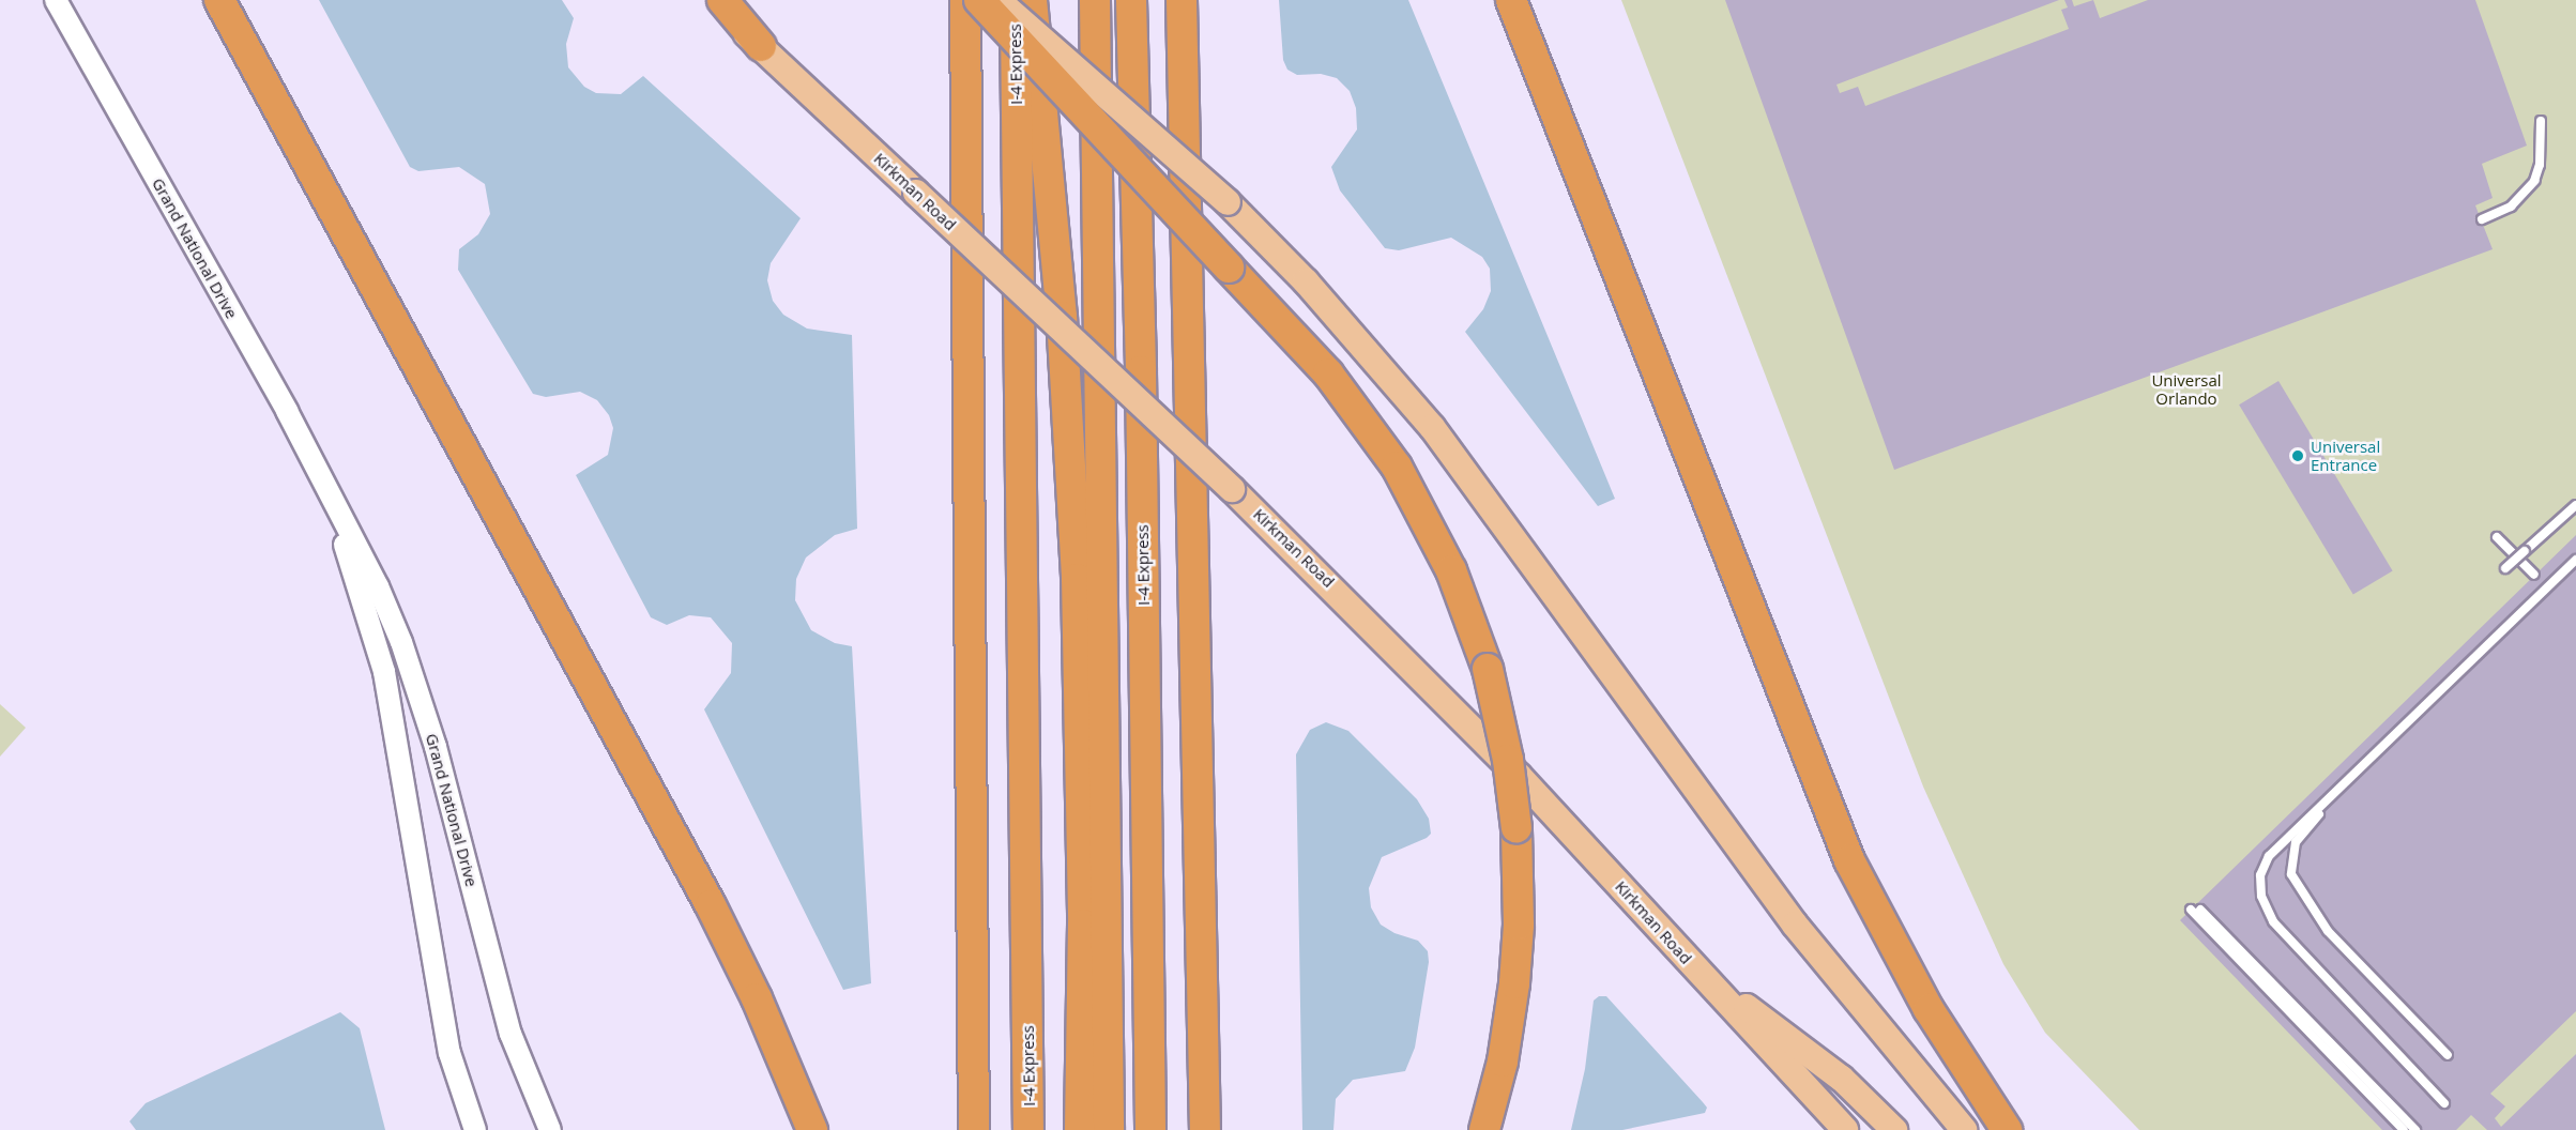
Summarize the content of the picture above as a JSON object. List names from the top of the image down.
{
  "streets": {
    "highway": ["I-4 Express"],
    "main road": ["Kirkman Road"],
    "street": ["Grand National Drive"]
  },
  "parks": ["Universal Orlando"],
  "places": ["Universal Entrance"]
}
